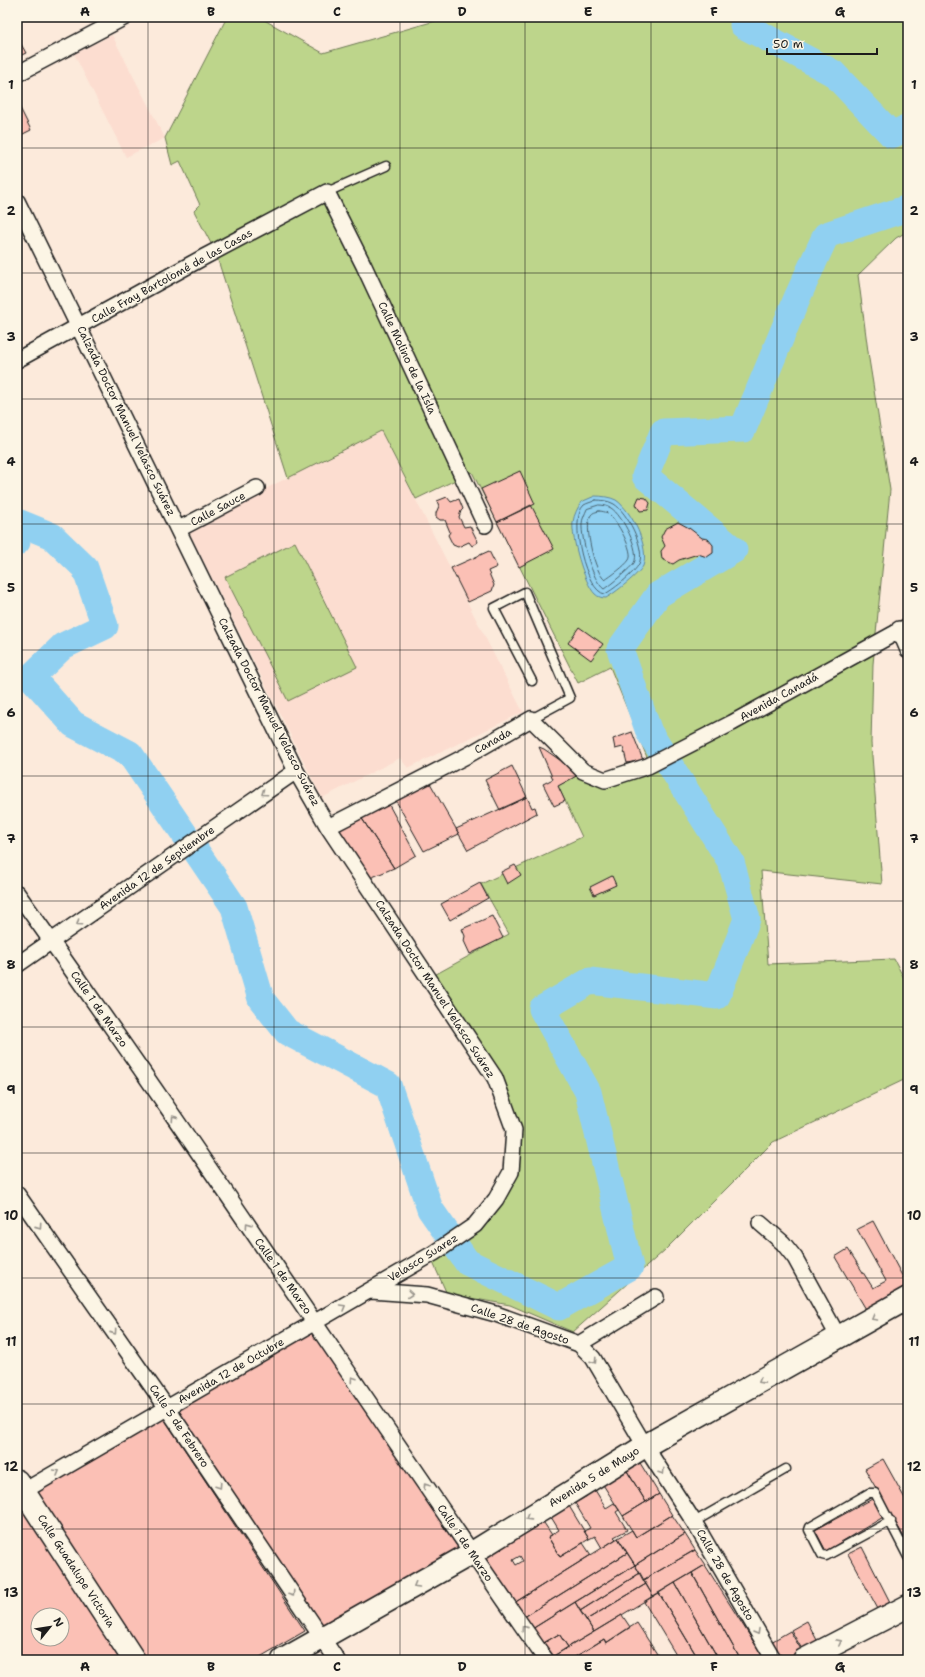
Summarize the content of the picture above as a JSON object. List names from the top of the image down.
{
  "streets": {
    "main road": ["Avenida 5 de Mayo", "Calle Guadalupe Victoria"],
    "street": [
      "Calle Fray Bartolomé de las Casas",
      "Calle Molino de la Isla",
      "Calzada Doctor Manuel Velasco Suárez",
      "Calle Sauce",
      "Avenida Canadá",
      "Canada",
      "Avenida 12 de Septiembre",
      "Calle 1 de Marzo",
      "Velasco Suarez",
      "Calle 28 de Agosto",
      "Avenida 12 de Octubre",
      "Calle 5 de Febrero"
    ]
  },
  "crossings": [
    ["Calle Fray Bartolomé de las Casas", "Calle Molino de la Isla"],
    ["Calle Fray Bartolomé de las Casas", "Calzada Doctor Manuel Velasco Suárez"],
    ["Calzada Doctor Manuel Velasco Suárez", "Calle Sauce"],
    ["Calzada Doctor Manuel Velasco Suárez", "Canada"],
    ["Calzada Doctor Manuel Velasco Suárez", "Avenida 12 de Septiembre"],
    ["Calzada Doctor Manuel Velasco Suárez", "Velasco Suarez"],
    ["Avenida Canadá", "Canada"],
    ["Avenida 12 de Septiembre", "Calle 1 de Marzo"],
    ["Calle 1 de Marzo", "Avenida 12 de Octubre"],
    ["Calle 1 de Marzo", "Avenida 5 de Mayo"],
    ["Velasco Suarez", "Calle 28 de Agosto"],
    ["Calle 28 de Agosto", "Avenida 5 de Mayo"],
    ["Avenida 12 de Octubre", "Calle 5 de Febrero"],
    ["Avenida 12 de Octubre", "Calle Guadalupe Victoria"],
    ["Calle 5 de Febrero", "Avenida 5 de Mayo"]
  ],
  "one_way": [
    "Avenida 12 de Septiembre",
    "Calle 1 de Marzo",
    "Calle 28 de Agosto",
    "Avenida 12 de Octubre",
    "Calle 5 de Febrero",
    "Avenida 5 de Mayo"
  ],
  "scale_bar": "50 m",
  "north": "top right",
  "grid": {
    "columns": [
      "A",
      "B",
      "C",
      "D",
      "E",
      "F",
      "G"
    ],
    "rows": [
      "1",
      "2",
      "3",
      "4",
      "5",
      "6",
      "7",
      "8",
      "9",
      "10",
      "11",
      "12",
      "13"
    ]
  }
}
